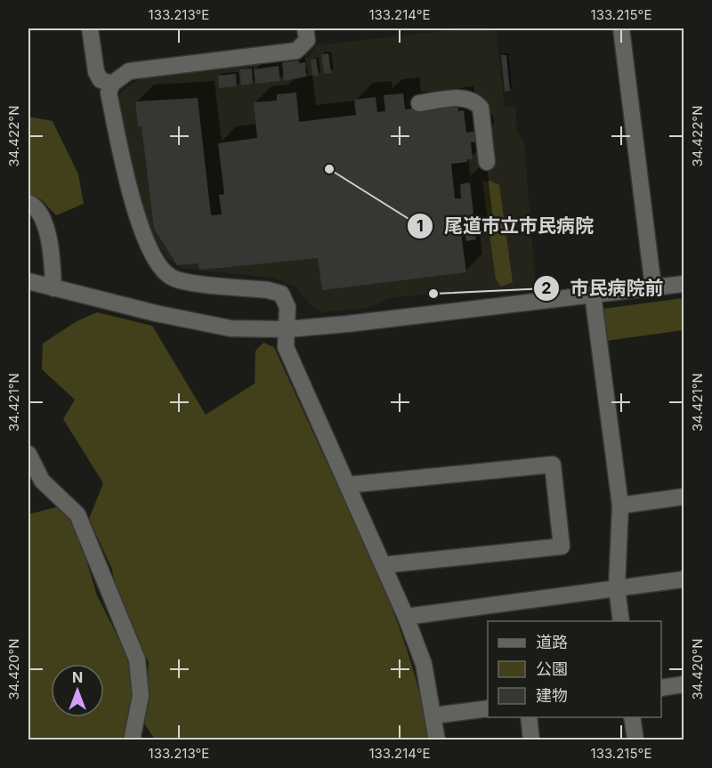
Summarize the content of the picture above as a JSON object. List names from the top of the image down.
{
  "places": ["尾道市立市民病院", "市民病院前"],
  "legend": ["道路", "公園", "建物"],
  "north": "top",
  "coordinates": [
    "133.213°E",
    "133.214°E",
    "133.215°E",
    "34.422°N",
    "34.421°N",
    "34.420°N"
  ]
}
